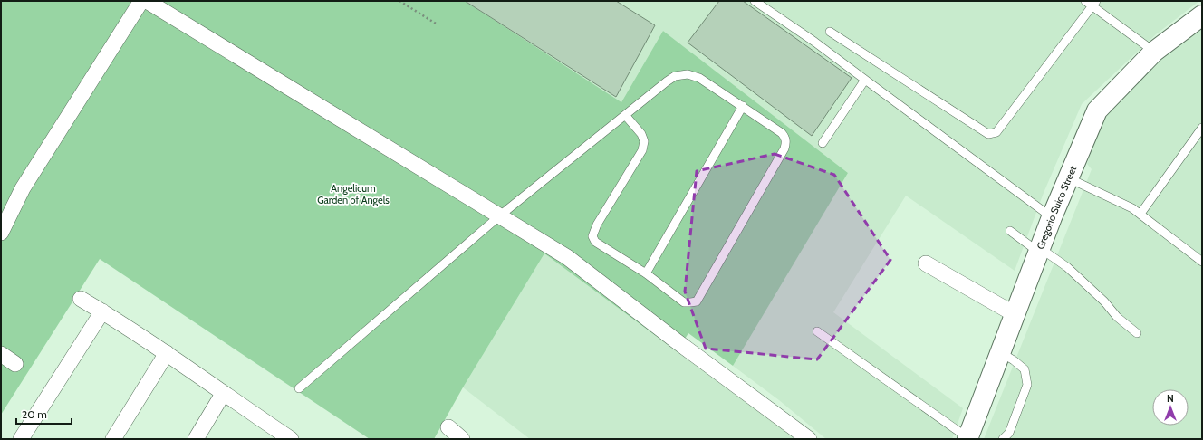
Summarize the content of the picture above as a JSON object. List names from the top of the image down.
{
  "streets": {
    "street": ["Gregorio Suico Street"]
  },
  "parks": ["Angelicum Garden of Angels"],
  "scale_bar": "20 m",
  "north": "top"
}
